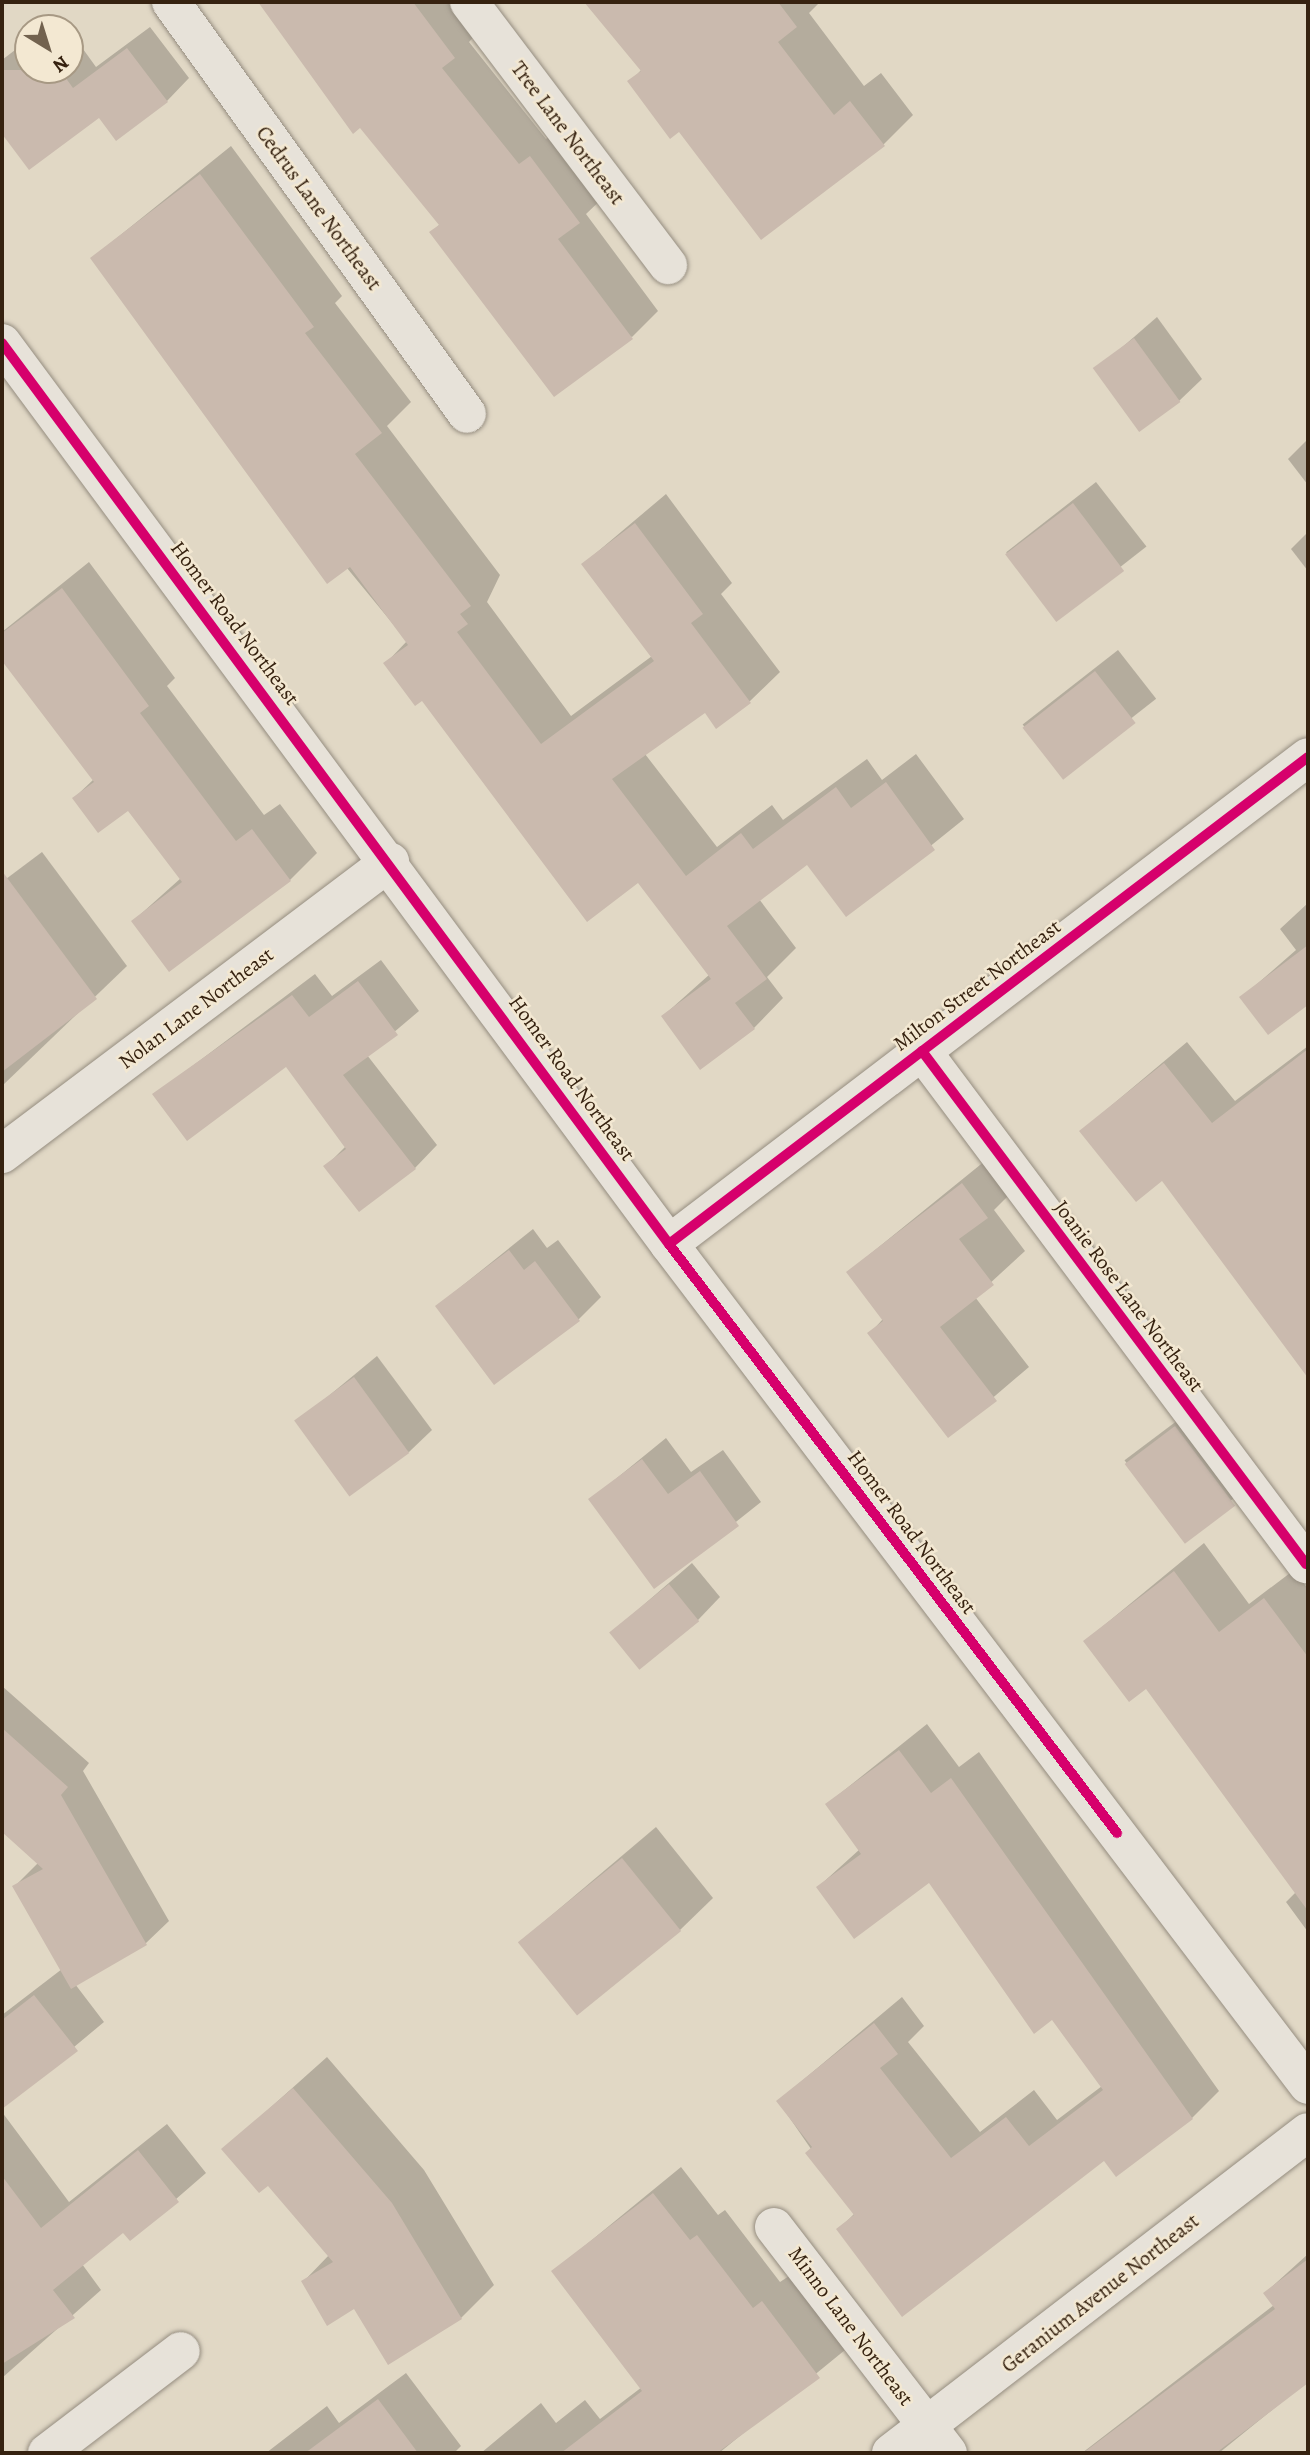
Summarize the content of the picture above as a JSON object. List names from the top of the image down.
{
  "streets": {
    "street": [
      "Tree Lane Northeast",
      "Cedrus Lane Northeast",
      "Homer Road Northeast",
      "Milton Street Northeast",
      "Nolan Lane Northeast",
      "Joanie Rose Lane Northeast",
      "Geranium Avenue Northeast",
      "Minno Lane Northeast"
    ]
  },
  "crossings": [
    ["Homer Road Northeast", "Milton Street Northeast"],
    ["Homer Road Northeast", "Nolan Lane Northeast"],
    ["Milton Street Northeast", "Joanie Rose Lane Northeast"],
    ["Geranium Avenue Northeast", "Minno Lane Northeast"]
  ],
  "north": "bottom right"
}
